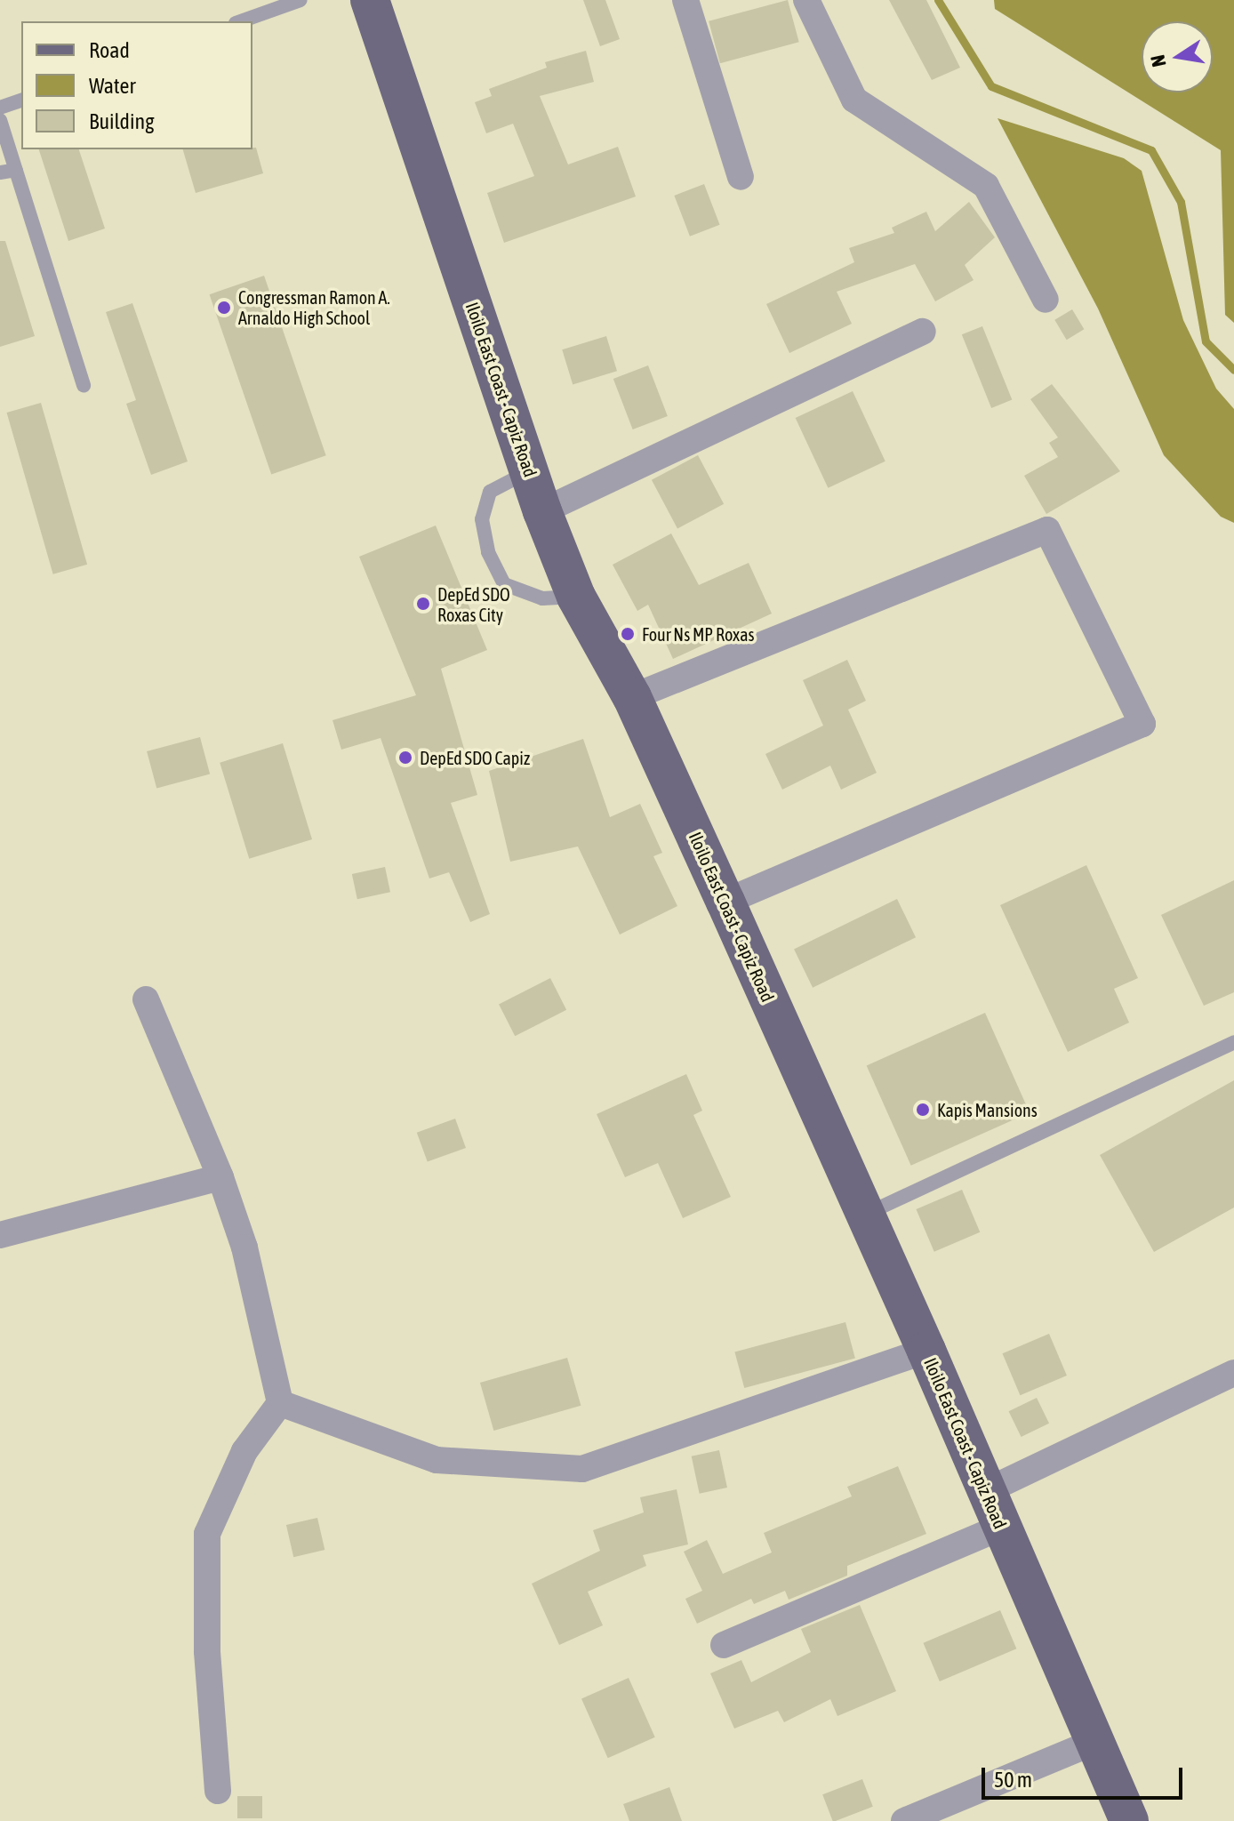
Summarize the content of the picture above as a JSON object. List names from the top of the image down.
{
  "streets": {
    "main road": ["Iloilo East Coast - Capiz Road"]
  },
  "places": [
    "Congressman Ramon A. Arnaldo High School",
    "DepEd SDO Roxas City",
    "Four Ns MP Roxas",
    "DepEd SDO Capiz",
    "Kapis Mansions"
  ],
  "legend": ["Road", "Water", "Building"],
  "scale_bar": "50 m",
  "north": "left"
}
